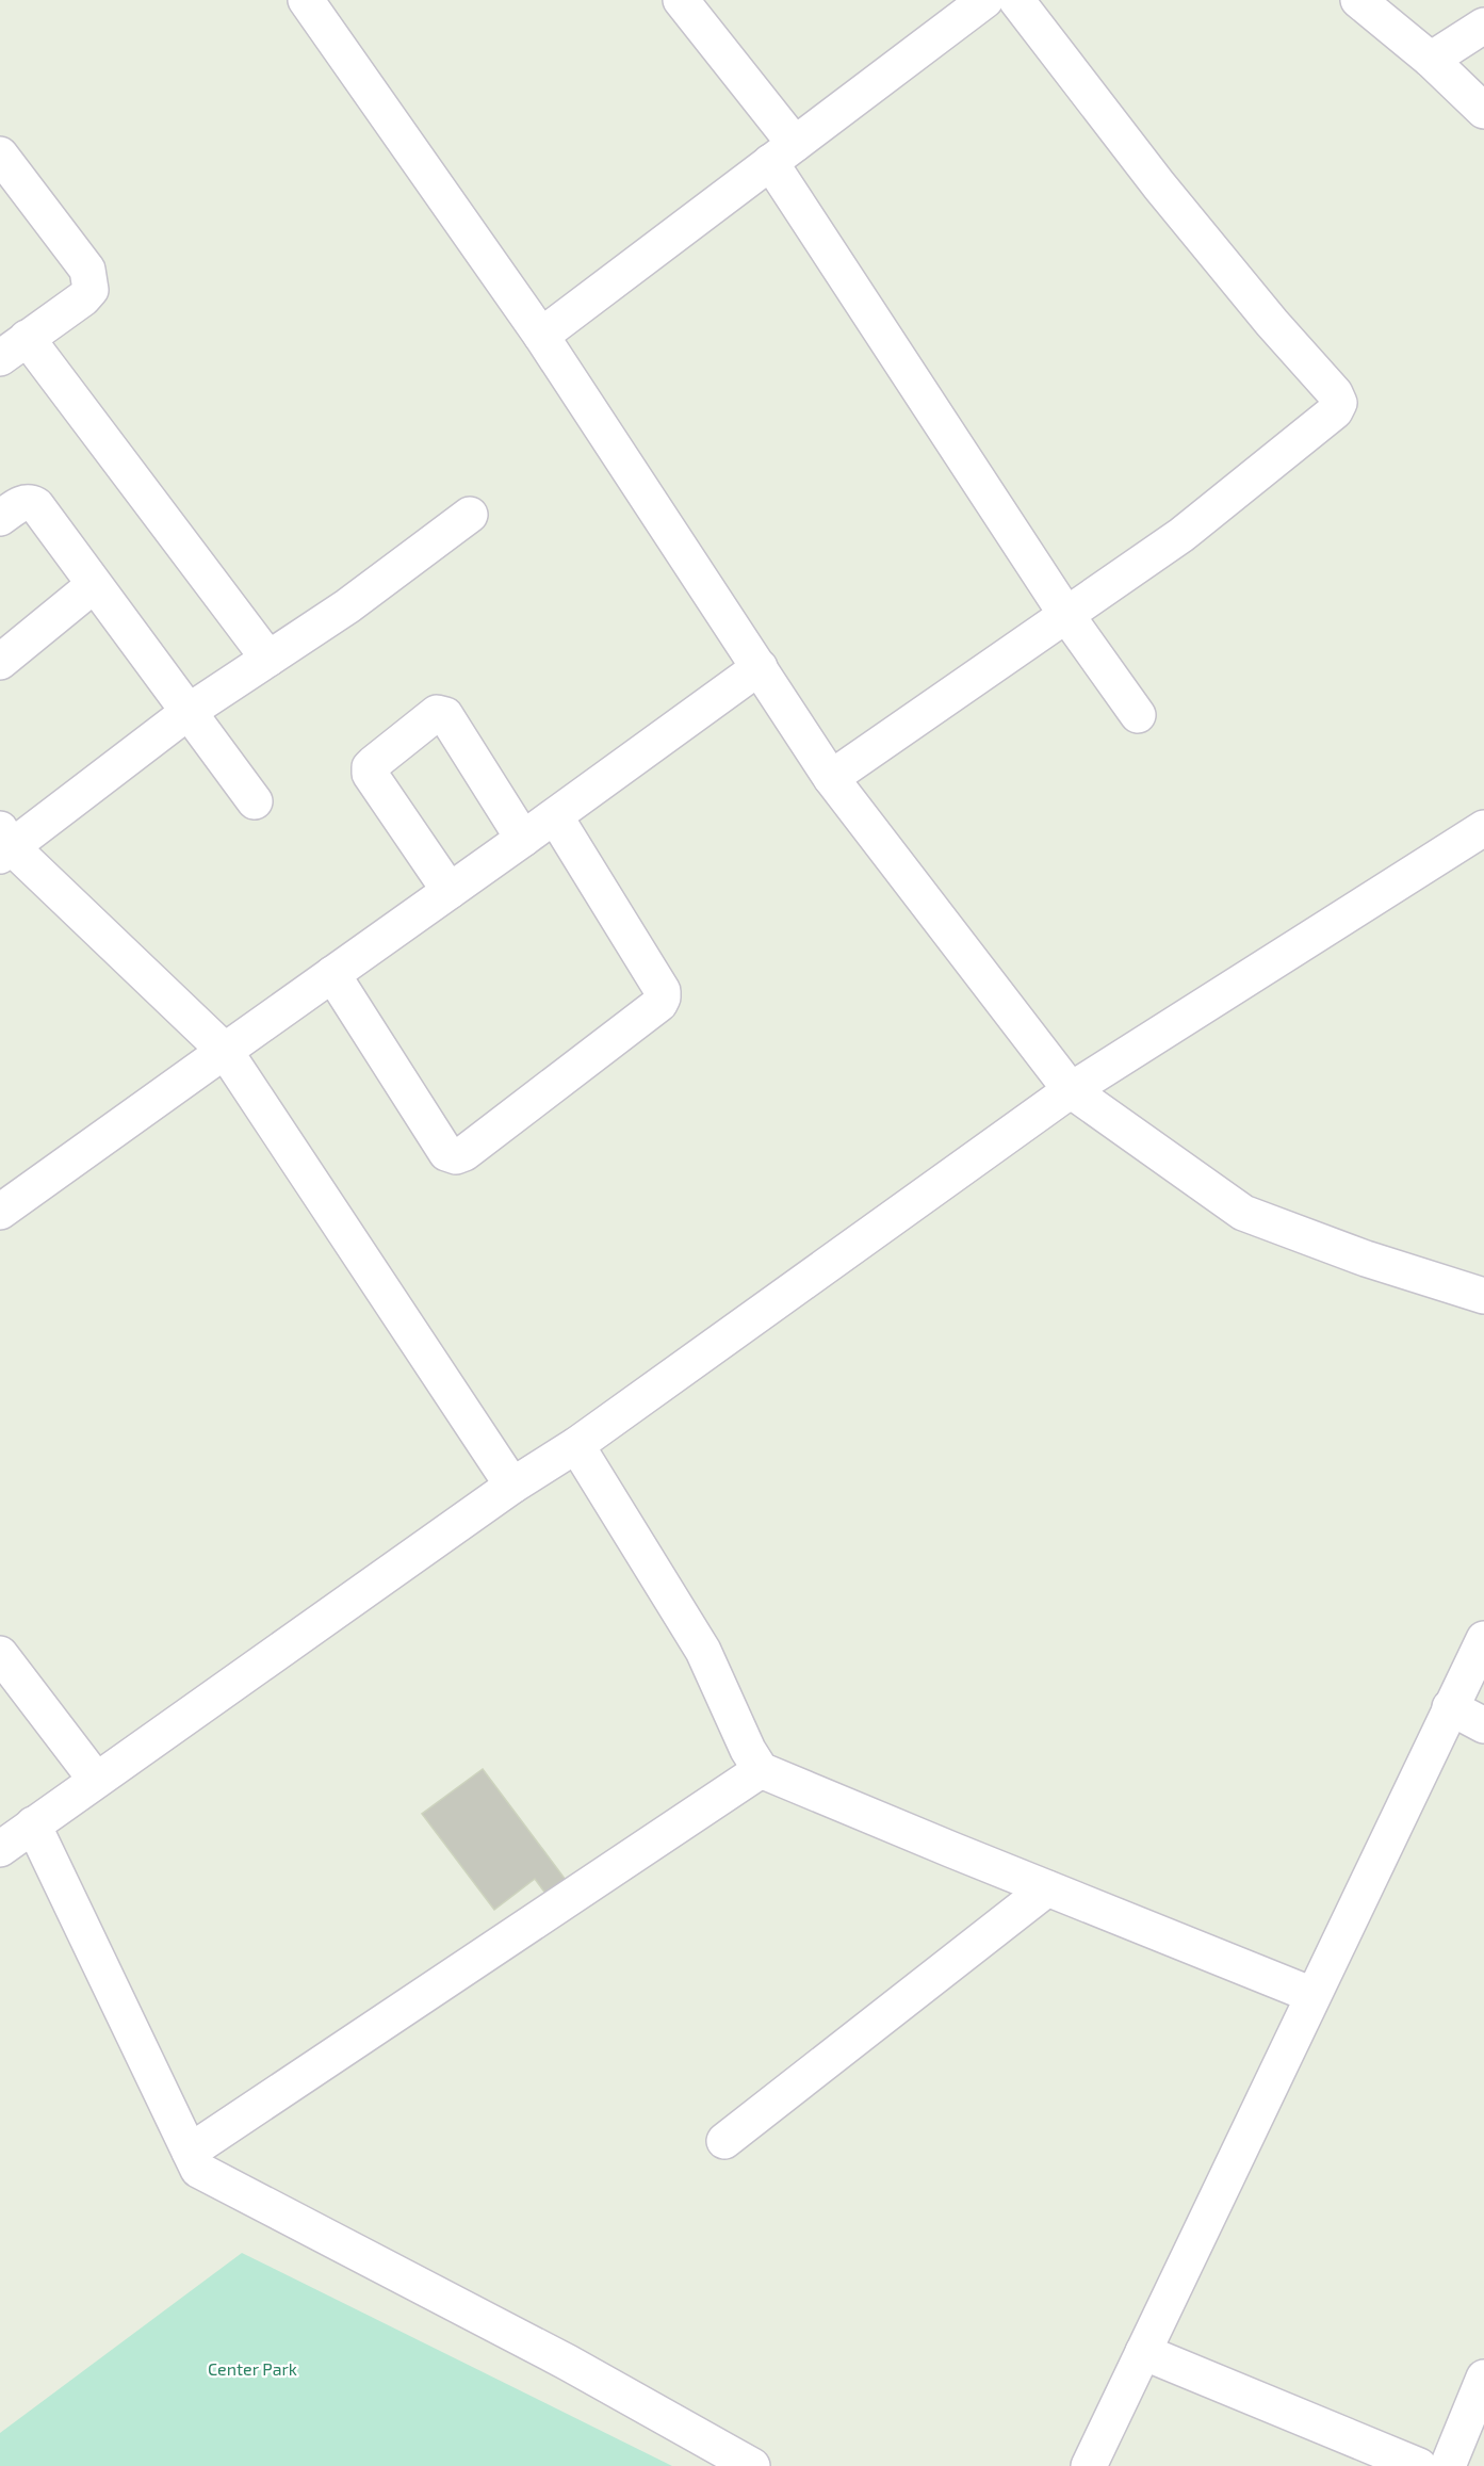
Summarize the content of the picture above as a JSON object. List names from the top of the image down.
{
  "parks": ["Center Park"]
}
